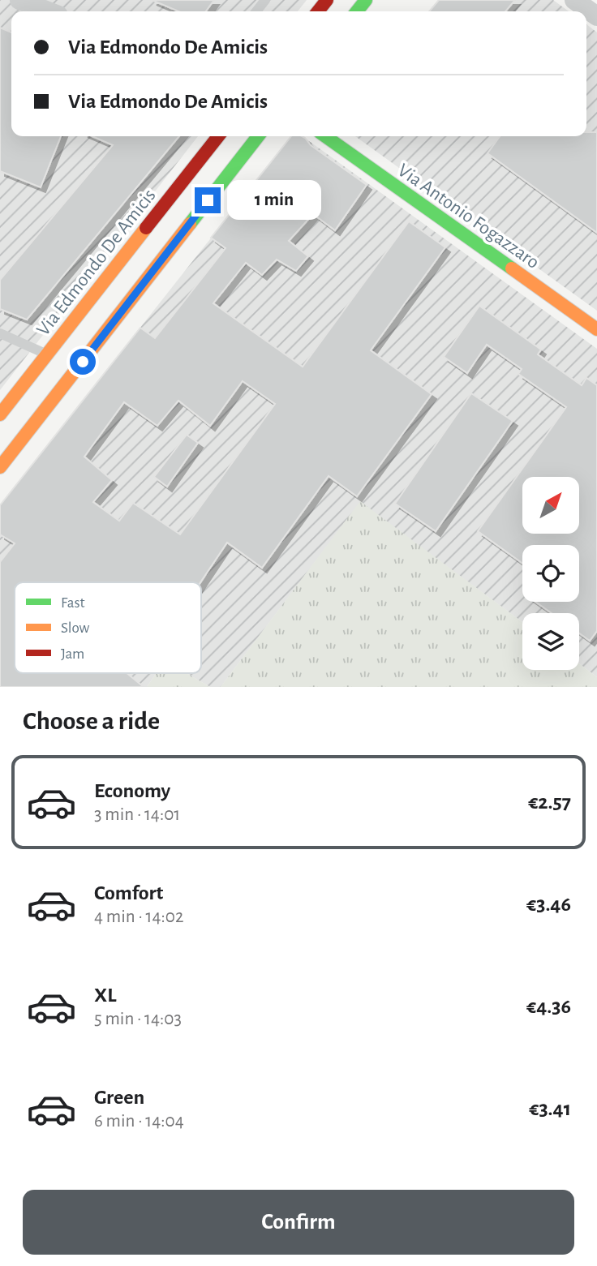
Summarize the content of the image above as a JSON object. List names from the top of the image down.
{
  "streets": {
    "main road": ["Via Antonio Fogazzaro", "Via Edmondo De Amicis"]
  },
  "legend": ["Fast", "Slow", "Jam"],
  "north": "top right",
  "page": {
    "banner": ["Via Edmondo De Amicis", "Via Edmondo De Amicis"],
    "bubble": "1 min",
    "heading": "Choose a ride",
    "list": [
      {
        "name": "Economy",
        "note": "3 min · 14:01",
        "value": "€2.57"
      },
      {
        "name": "Comfort",
        "note": "4 min · 14:02",
        "value": "€3.46"
      },
      {
        "name": "XL",
        "note": "5 min · 14:03",
        "value": "€4.36"
      },
      {
        "name": "Green",
        "note": "6 min · 14:04",
        "value": "€3.41"
      }
    ],
    "buttons": "Confirm"
  }
}
